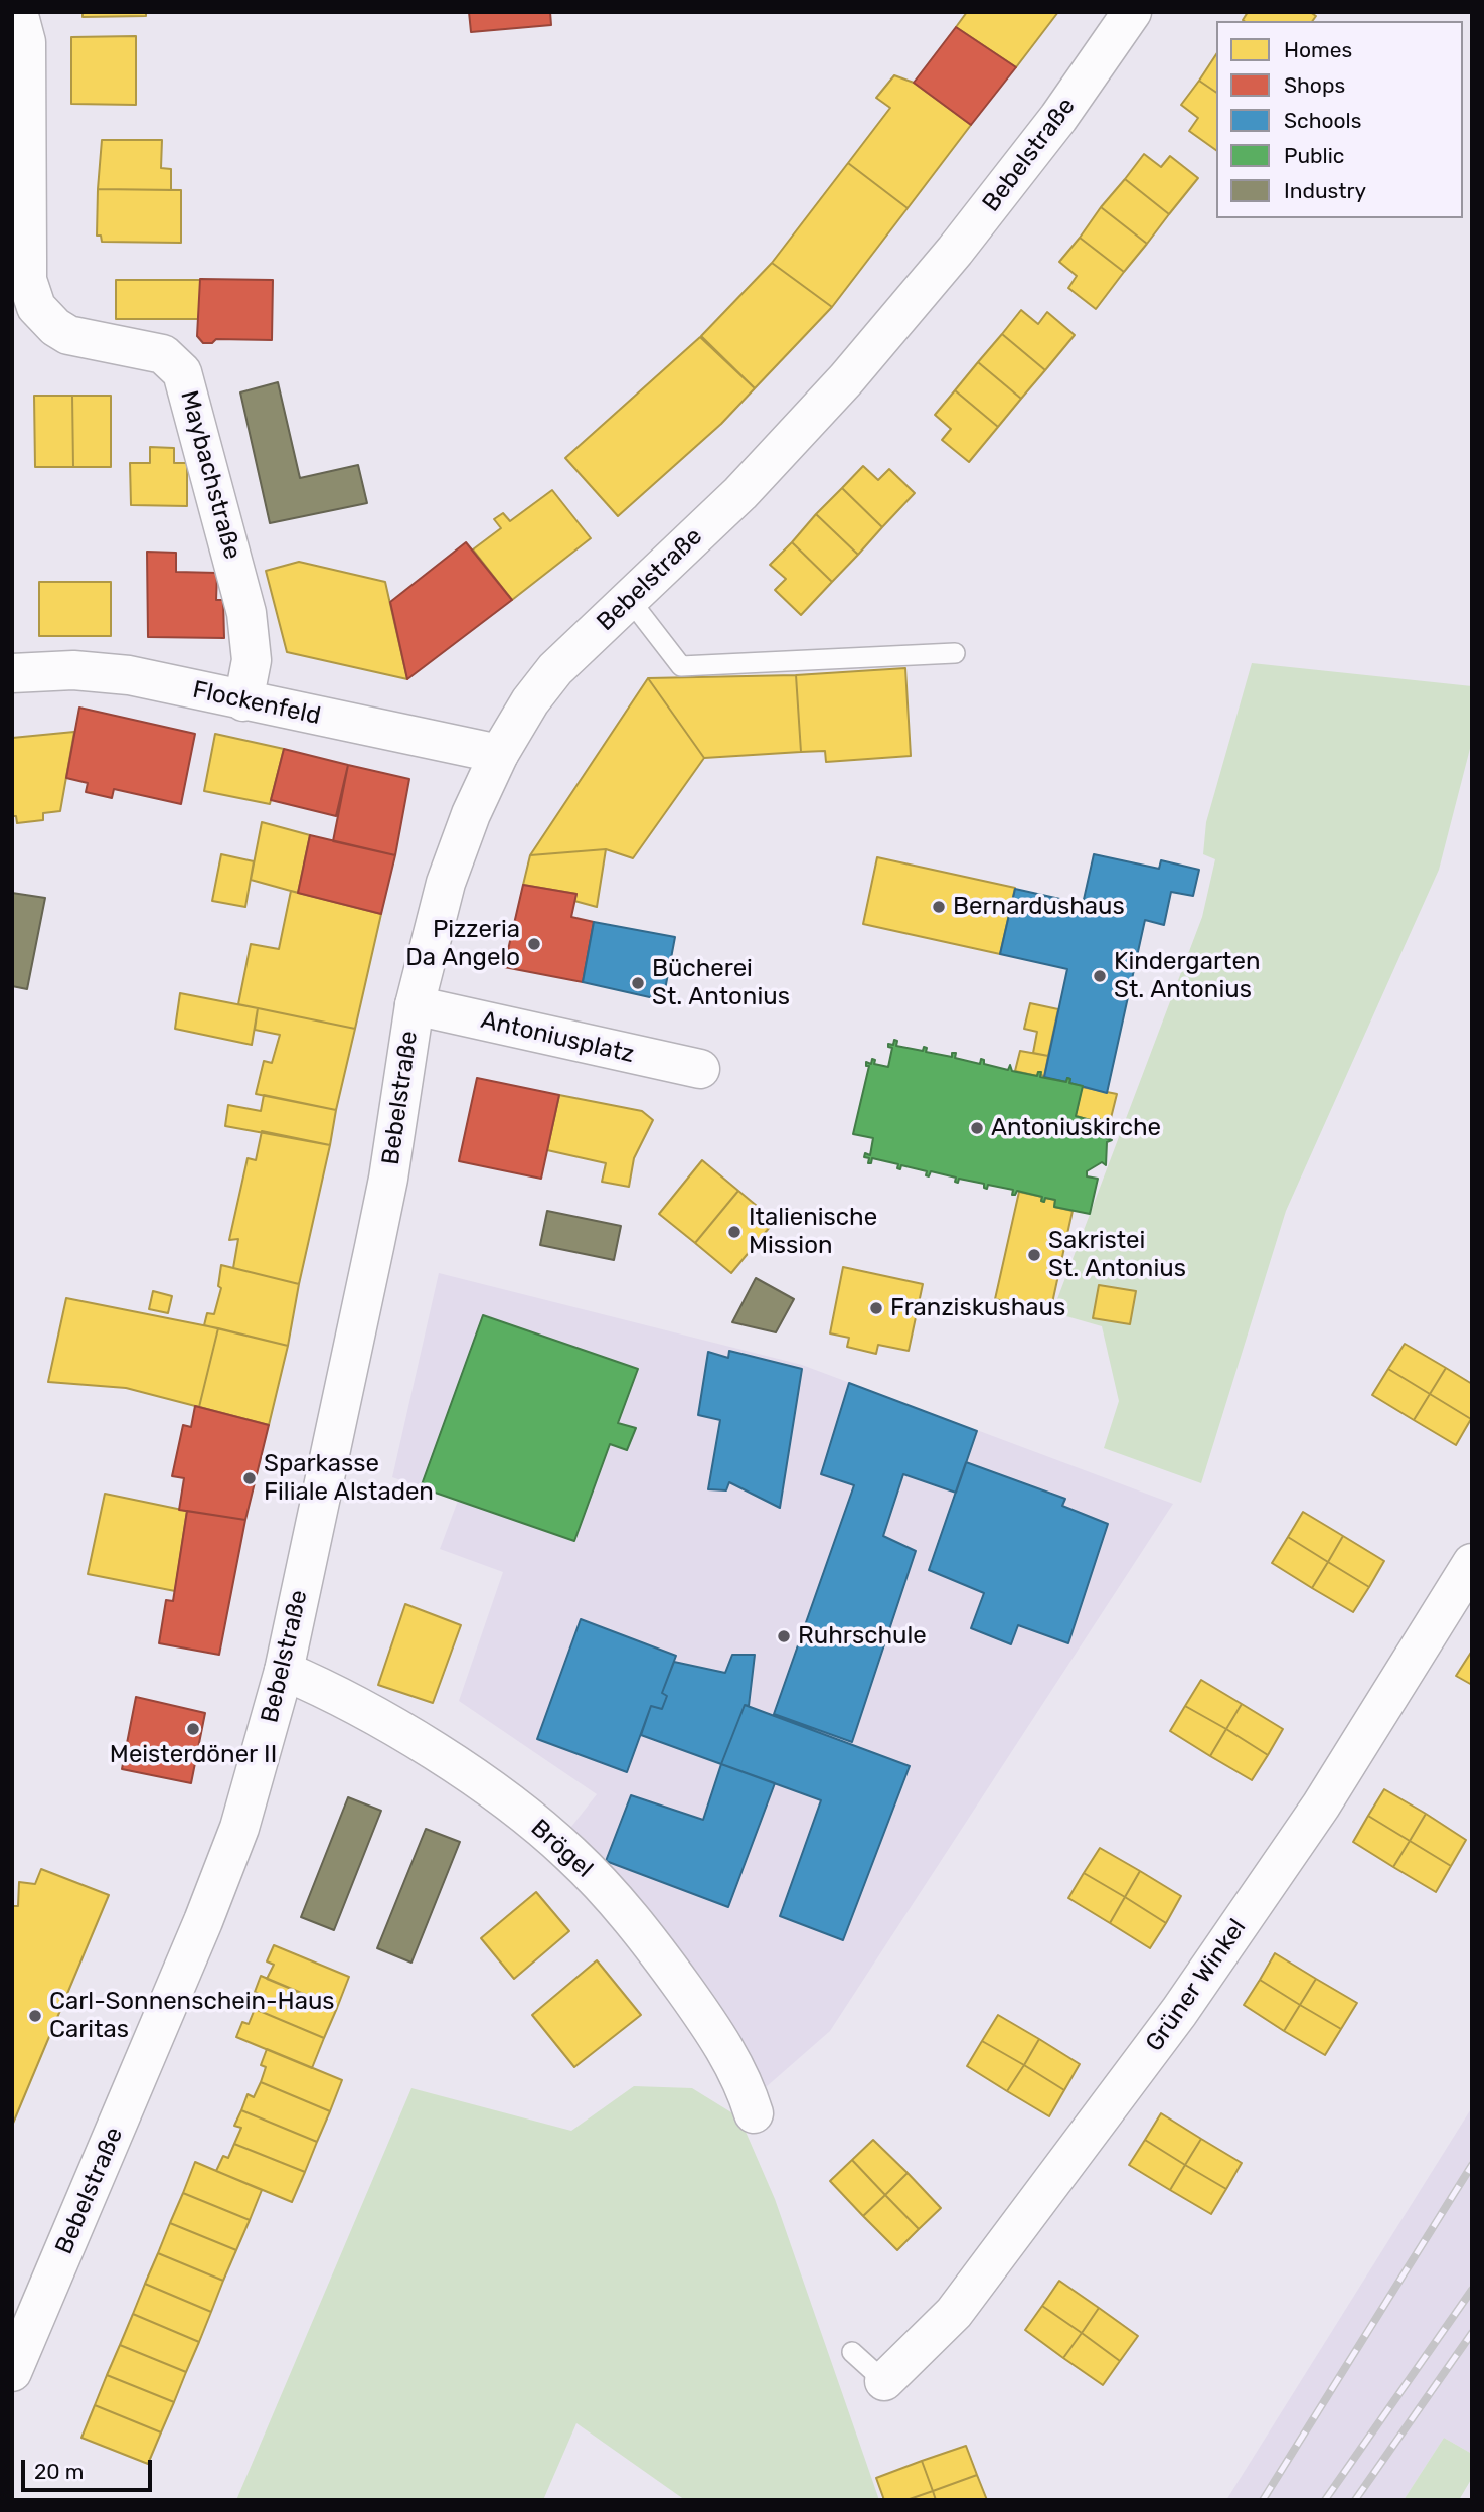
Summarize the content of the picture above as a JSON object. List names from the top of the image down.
{
  "streets": {
    "street": [
      "Bebelstraße",
      "Maybachstraße",
      "Flockenfeld",
      "Antoniusplatz",
      "Brögel",
      "Grüner Winkel"
    ]
  },
  "crossings": [
    ["Bebelstraße", "Flockenfeld"],
    ["Bebelstraße", "Antoniusplatz"],
    ["Bebelstraße", "Brögel"],
    ["Maybachstraße", "Flockenfeld"]
  ],
  "places": [
    "Bernardushaus",
    "Pizzeria Da Angelo",
    "Kindergarten St. Antonius",
    "Bücherei St. Antonius",
    "Antoniuskirche",
    "Italienische Mission",
    "Sakristei St. Antonius",
    "Franziskushaus",
    "Sparkasse Filiale Alstaden",
    "Ruhrschule",
    "Meisterdöner II",
    "Carl-Sonnenschein-Haus Caritas"
  ],
  "legend": [
    "Homes",
    "Shops",
    "Schools",
    "Public",
    "Industry"
  ],
  "scale_bar": "20 m"
}
